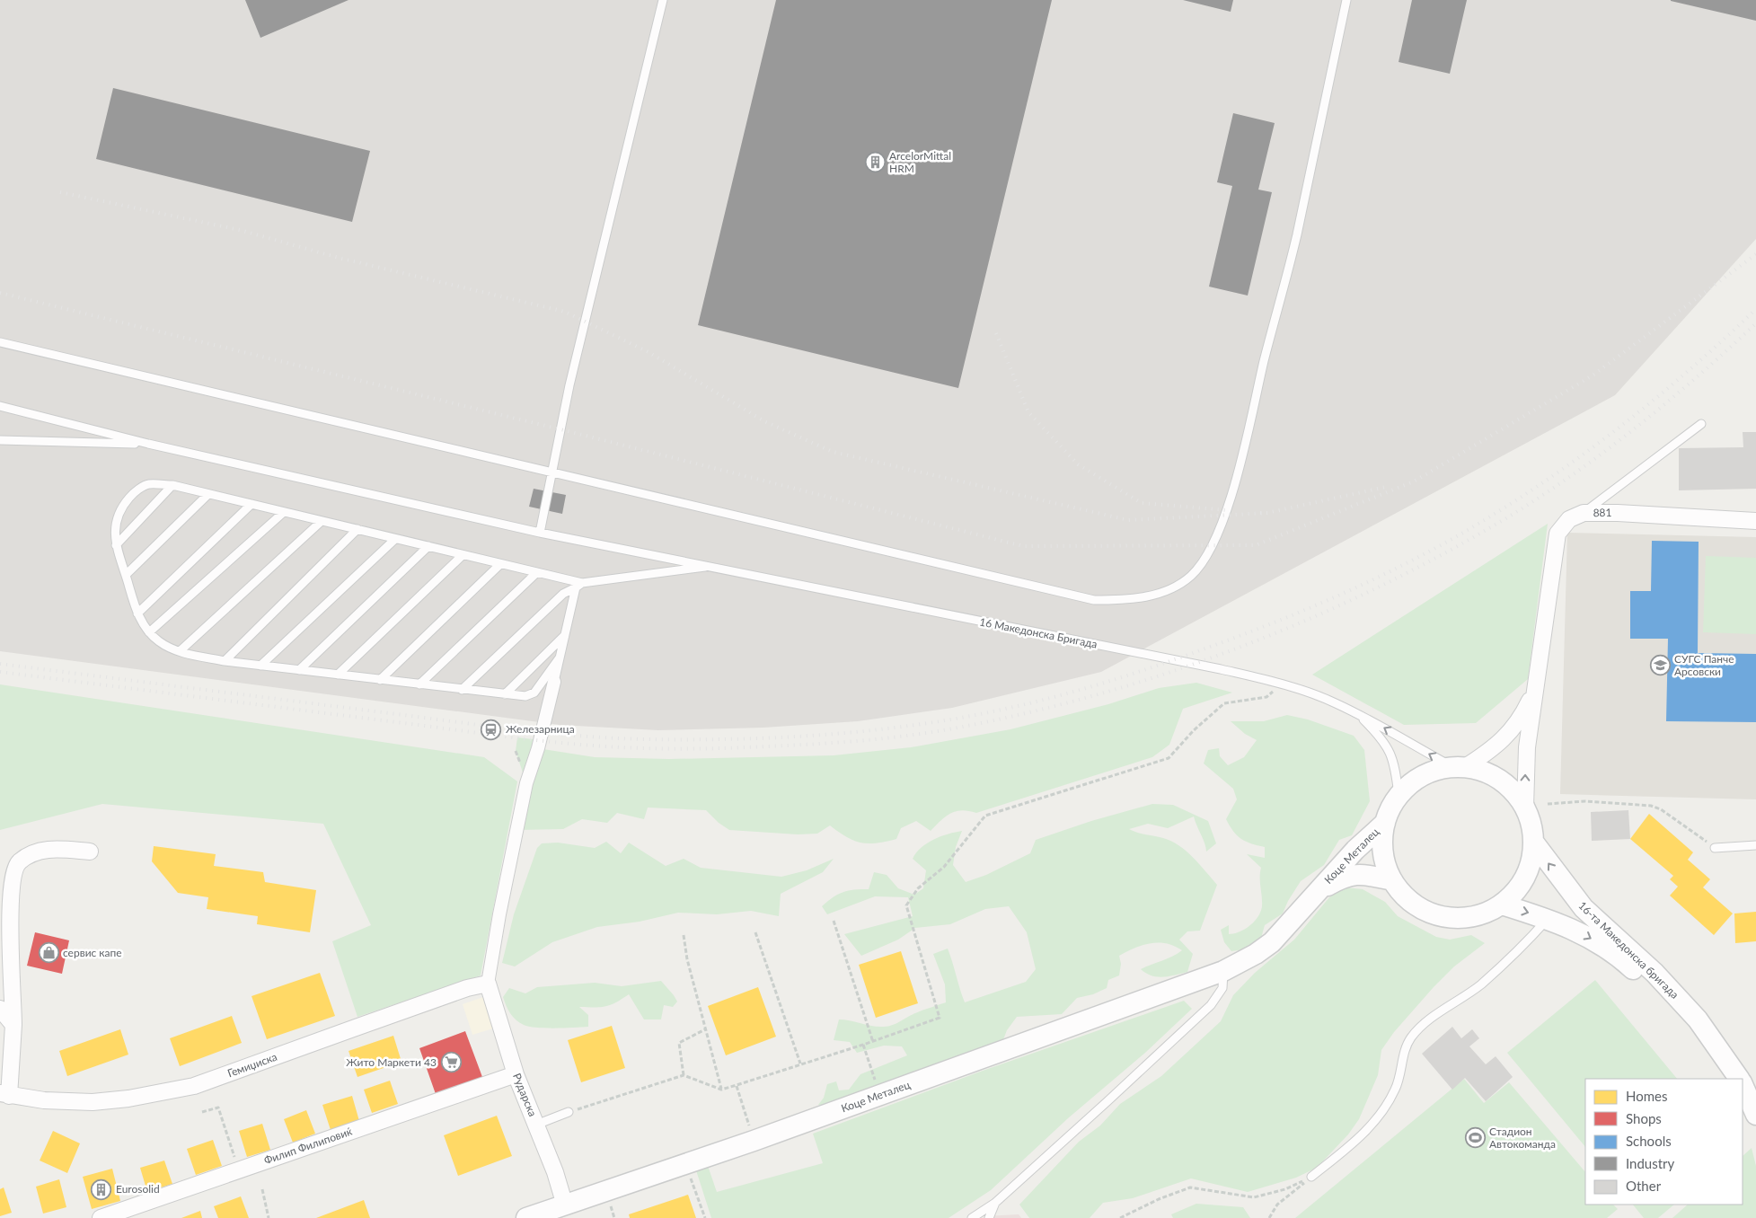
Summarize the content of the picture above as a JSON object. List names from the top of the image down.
{
  "streets": {
    "street": [
      "881",
      "Коце Металец",
      "16-та Македонска бригада",
      "Гемиџиска",
      "Рударска",
      "Филип Филиповиќ"
    ],
    "lane": ["16 Македонска Бригада"]
  },
  "crossings": [
    ["881", "16 Македонска Бригада"],
    ["881", "Коце Металец"],
    ["881", "16-та Македонска бригада"],
    ["16 Македонска Бригада", "Коце Металец"],
    ["16 Македонска Бригада", "16-та Македонска бригада"],
    ["Коце Металец", "16-та Македонска бригада"],
    ["Коце Металец", "Рударска"],
    ["Гемиџиска", "Рударска"],
    ["Рударска", "Филип Филиповиќ"]
  ],
  "places": {
    "building": ["ArcelorMittal HRM", "Eurosolid"],
    "school or university": ["СУГС Панче Арсовски"],
    "station": ["Железарница"],
    "shop": ["сервис капе"],
    "supermarket": ["Жито Маркети 43"],
    "sports": ["Стадион Автокоманда"]
  },
  "legend": [
    "Homes",
    "Shops",
    "Schools",
    "Industry",
    "Other"
  ]
}
